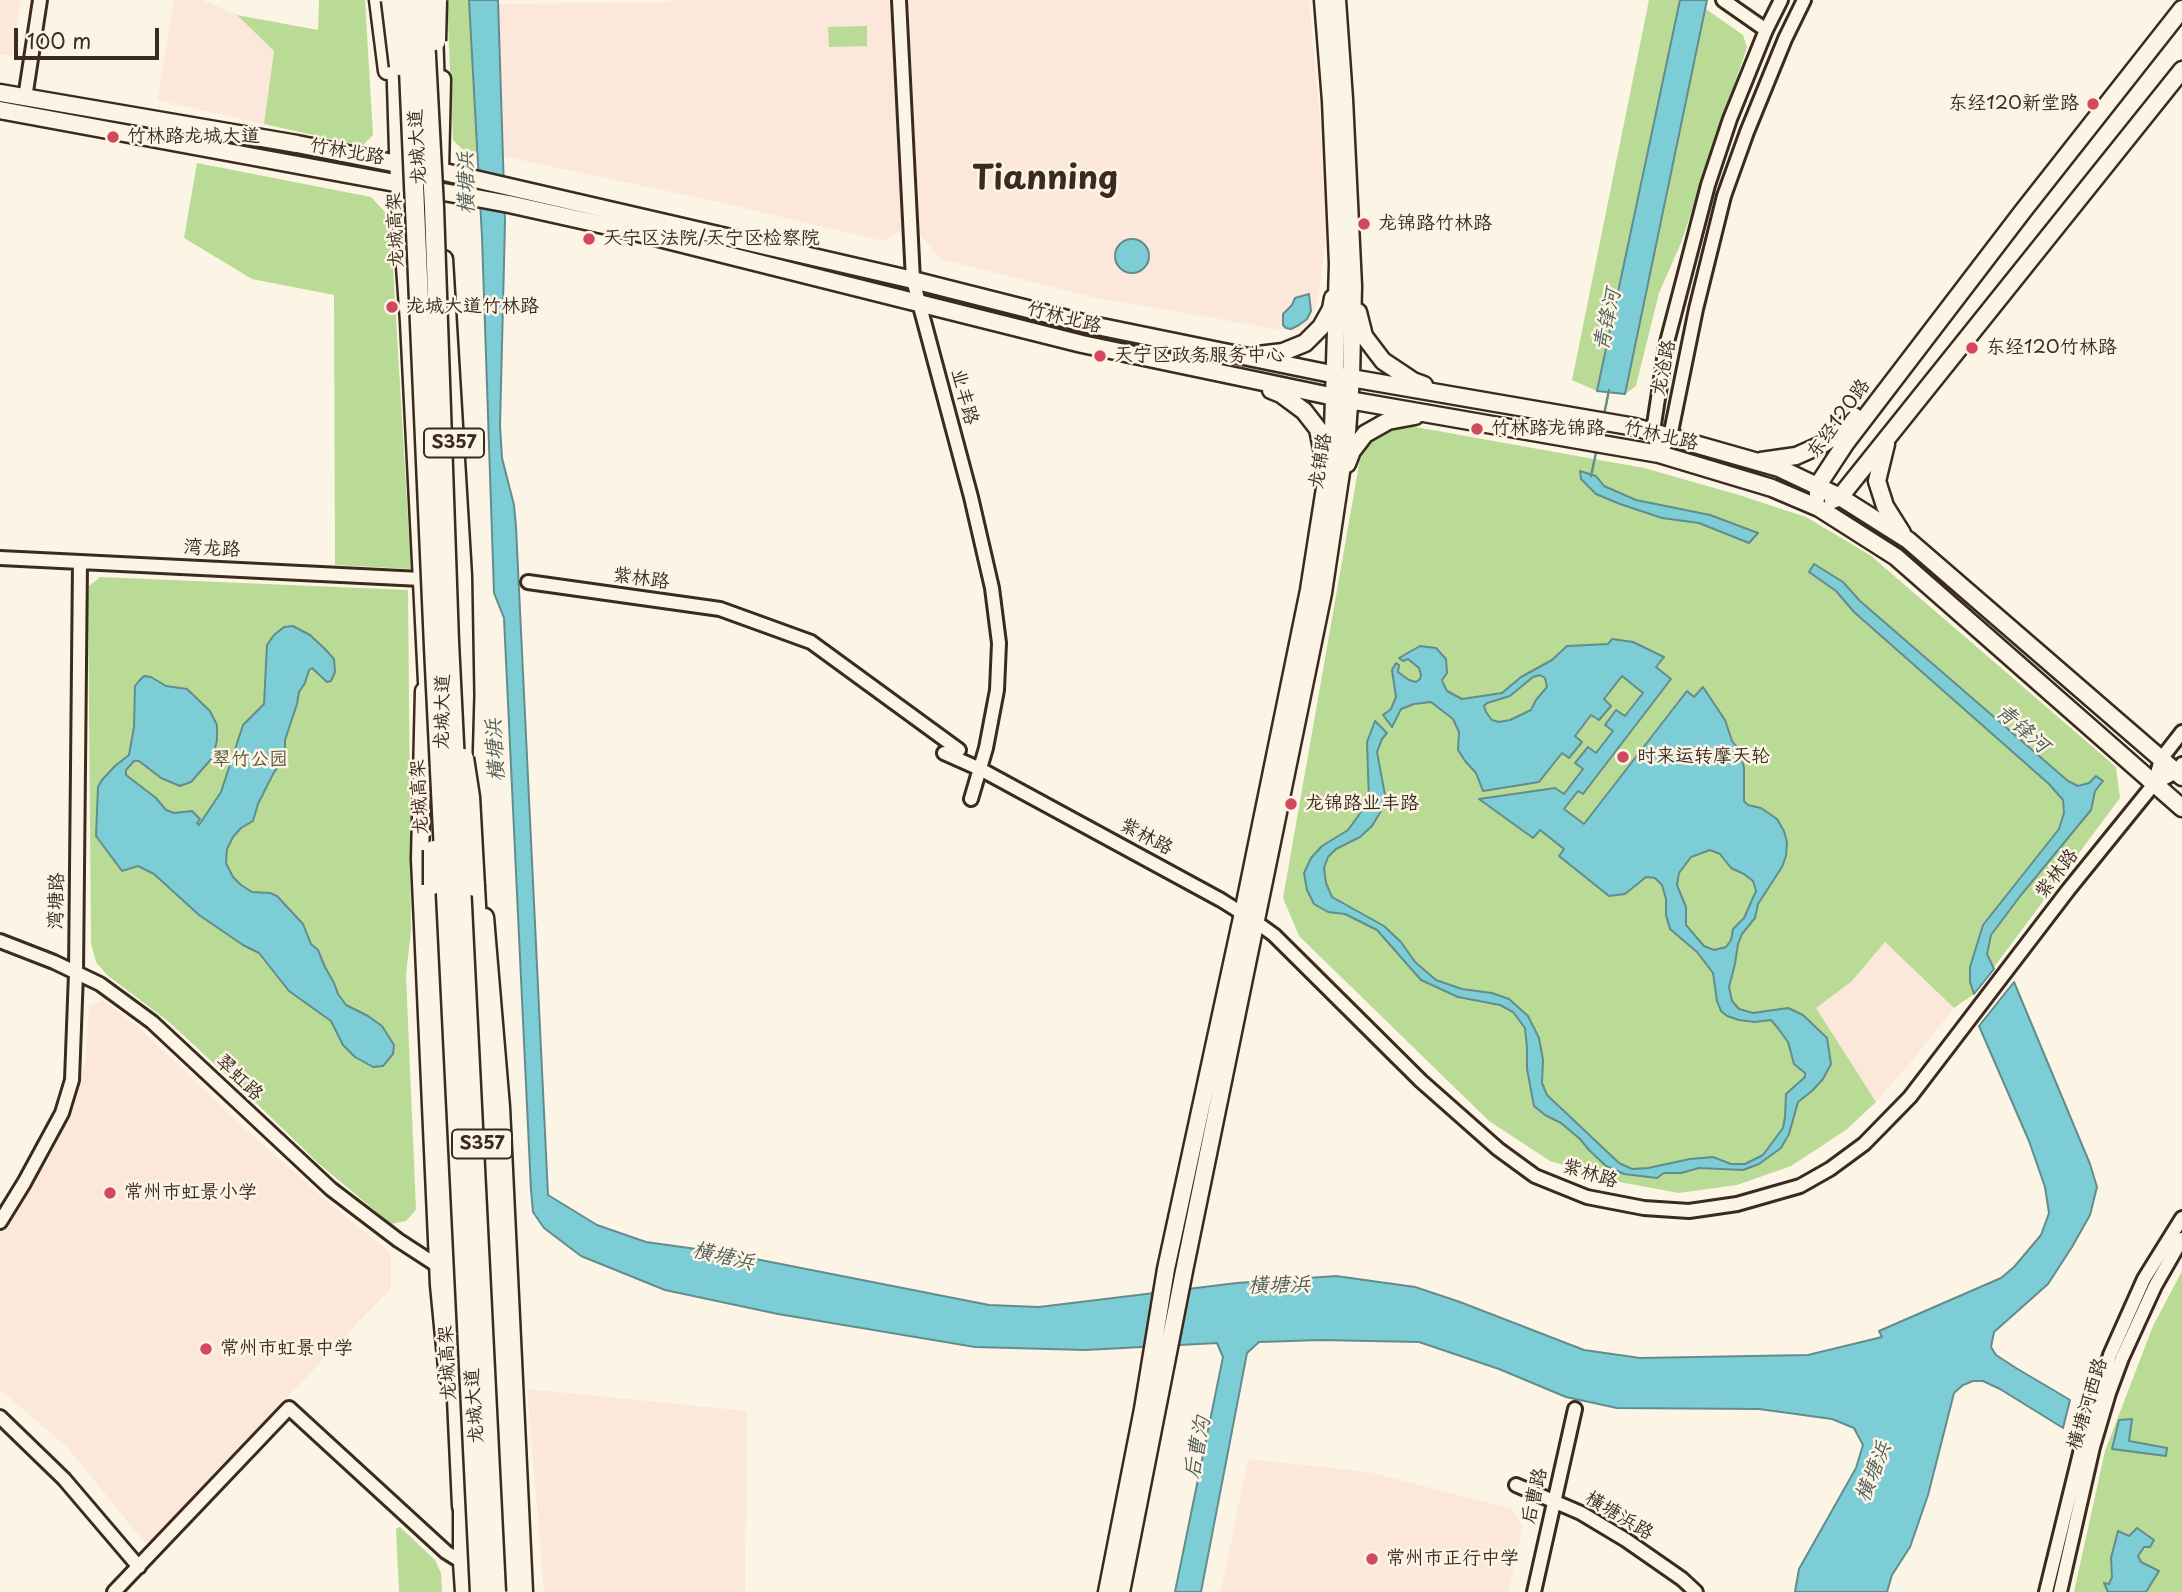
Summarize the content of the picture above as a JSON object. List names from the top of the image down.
{
  "streets": {
    "highway": ["龙城高架"],
    "main road": [
      "龙城大道",
      "竹林北路",
      "东经120路",
      "S357",
      "龙锦路"
    ],
    "street": [
      "龙沧路",
      "业丰路",
      "湾龙路",
      "紫林路",
      "湾塘路",
      "翠虹路",
      "横塘河西路",
      "后曹路",
      "横塘浜路"
    ]
  },
  "crossings": [
    ["龙城大道", "竹林北路"],
    ["龙城大道", "龙城高架"],
    ["龙城大道", "湾龙路"],
    ["竹林北路", "龙沧路"],
    ["竹林北路", "业丰路"],
    ["竹林北路", "东经120路"],
    ["竹林北路", "龙锦路"],
    ["竹林北路", "紫林路"],
    ["业丰路", "紫林路"],
    ["龙锦路", "紫林路"],
    ["湾龙路", "湾塘路"],
    ["湾塘路", "翠虹路"],
    ["后曹路", "横塘浜路"]
  ],
  "districts": ["Tianning"],
  "water": ["横塘浜", "青锋河", "后曹沟"],
  "parks": ["翠竹公园"],
  "places": [
    "东经120新堂路",
    "竹林路龙城大道",
    "龙锦路竹林路",
    "天宁区法院/天宁区检察院",
    "龙城大道竹林路",
    "东经120竹林路",
    "天宁区政务服务中心",
    "竹林路龙锦路",
    "时来运转摩天轮",
    "龙锦路业丰路",
    "常州市虹景小学",
    "常州市虹景中学",
    "常州市正行中学"
  ],
  "scale_bar": "100 m"
}
